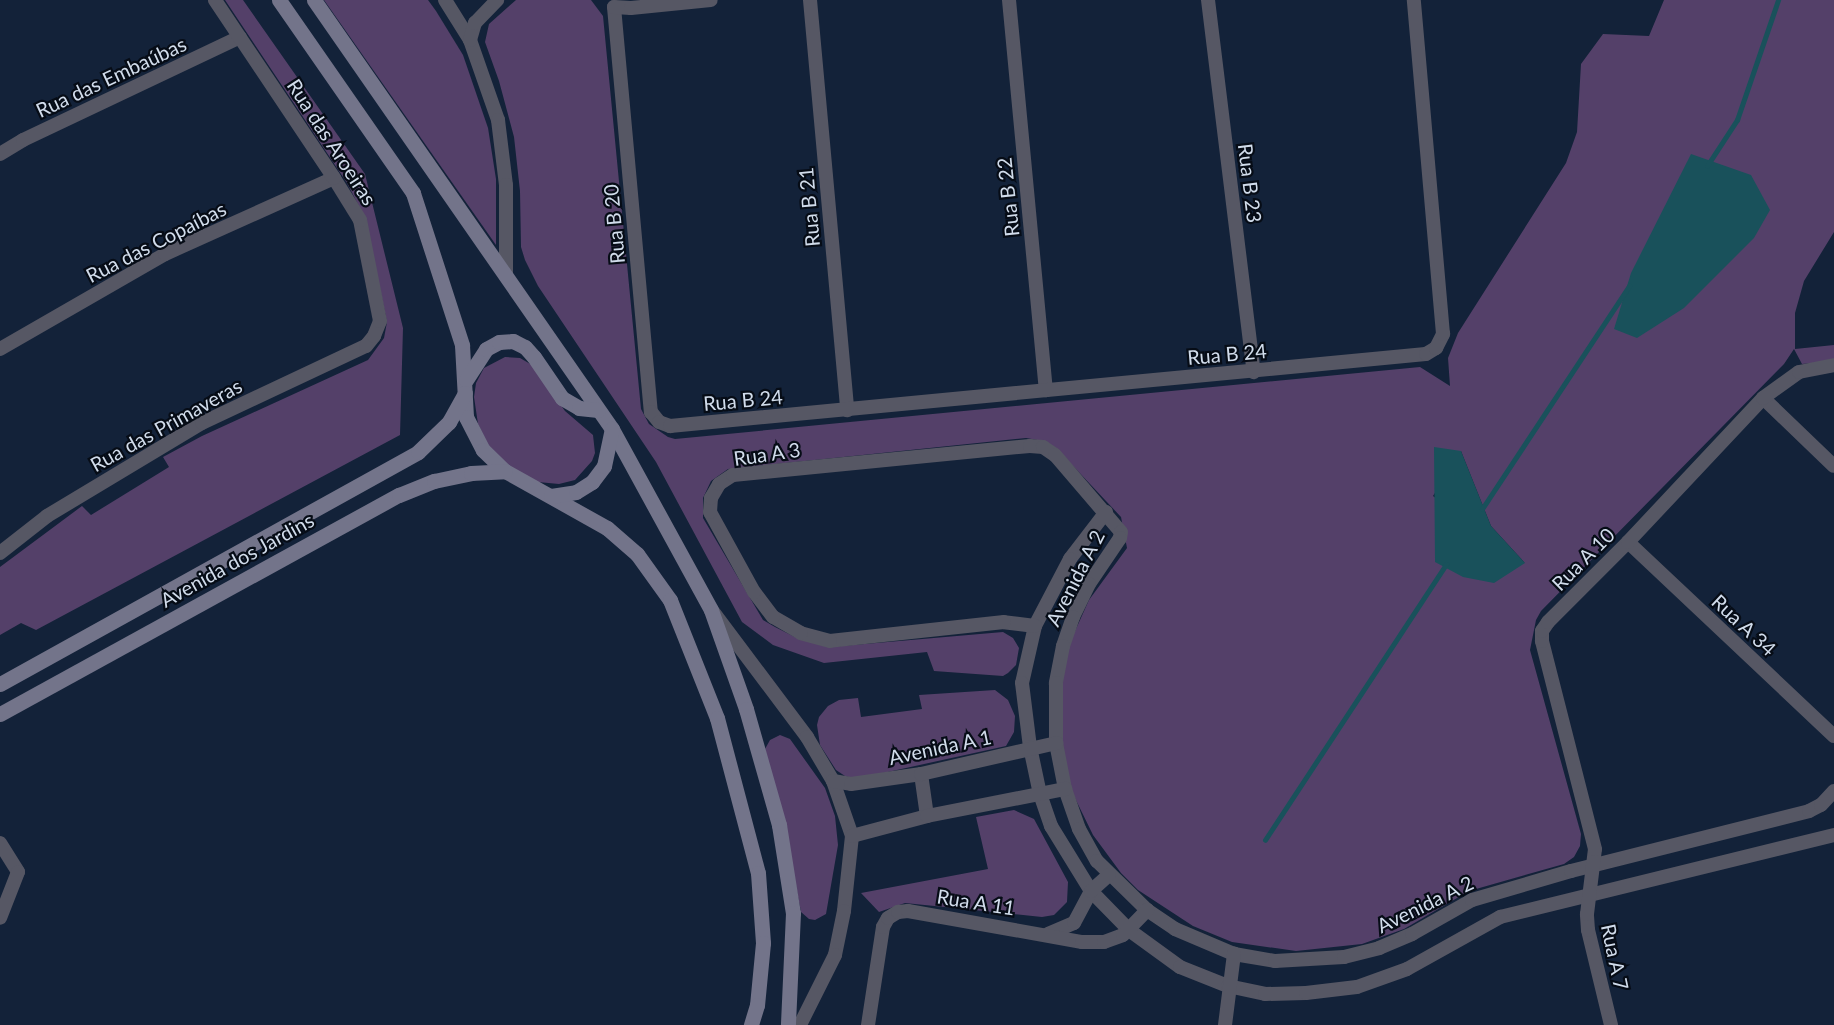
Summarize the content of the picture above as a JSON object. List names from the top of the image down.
{
  "streets": {
    "street": [
      "Rua das Embaúbas",
      "Rua das Aroeiras",
      "Rua B 23",
      "Rua B 22",
      "Rua B 21",
      "Rua B 20",
      "Rua das Copaíbas",
      "Rua B 24",
      "Rua das Primaveras",
      "Rua A 3",
      "Rua A 10",
      "Avenida dos Jardins",
      "Avenida A 2",
      "Rua A 34",
      "Avenida A 1",
      "Rua A 11",
      "Rua A 7"
    ]
  },
  "crossings": [
    ["Rua das Embaúbas", "Rua das Aroeiras"],
    ["Rua das Aroeiras", "Rua das Copaíbas"],
    ["Rua das Aroeiras", "Rua das Primaveras"],
    ["Rua B 23", "Rua B 24"],
    ["Rua B 22", "Rua B 24"],
    ["Rua B 21", "Rua B 24"],
    ["Rua B 20", "Rua B 24"],
    ["Rua A 3", "Avenida A 2"],
    ["Rua A 10", "Avenida A 2"],
    ["Rua A 10", "Rua A 34"],
    ["Rua A 10", "Rua A 7"],
    ["Avenida A 2", "Avenida A 1"],
    ["Avenida A 2", "Rua A 11"],
    ["Avenida A 2", "Rua A 7"]
  ]
}
